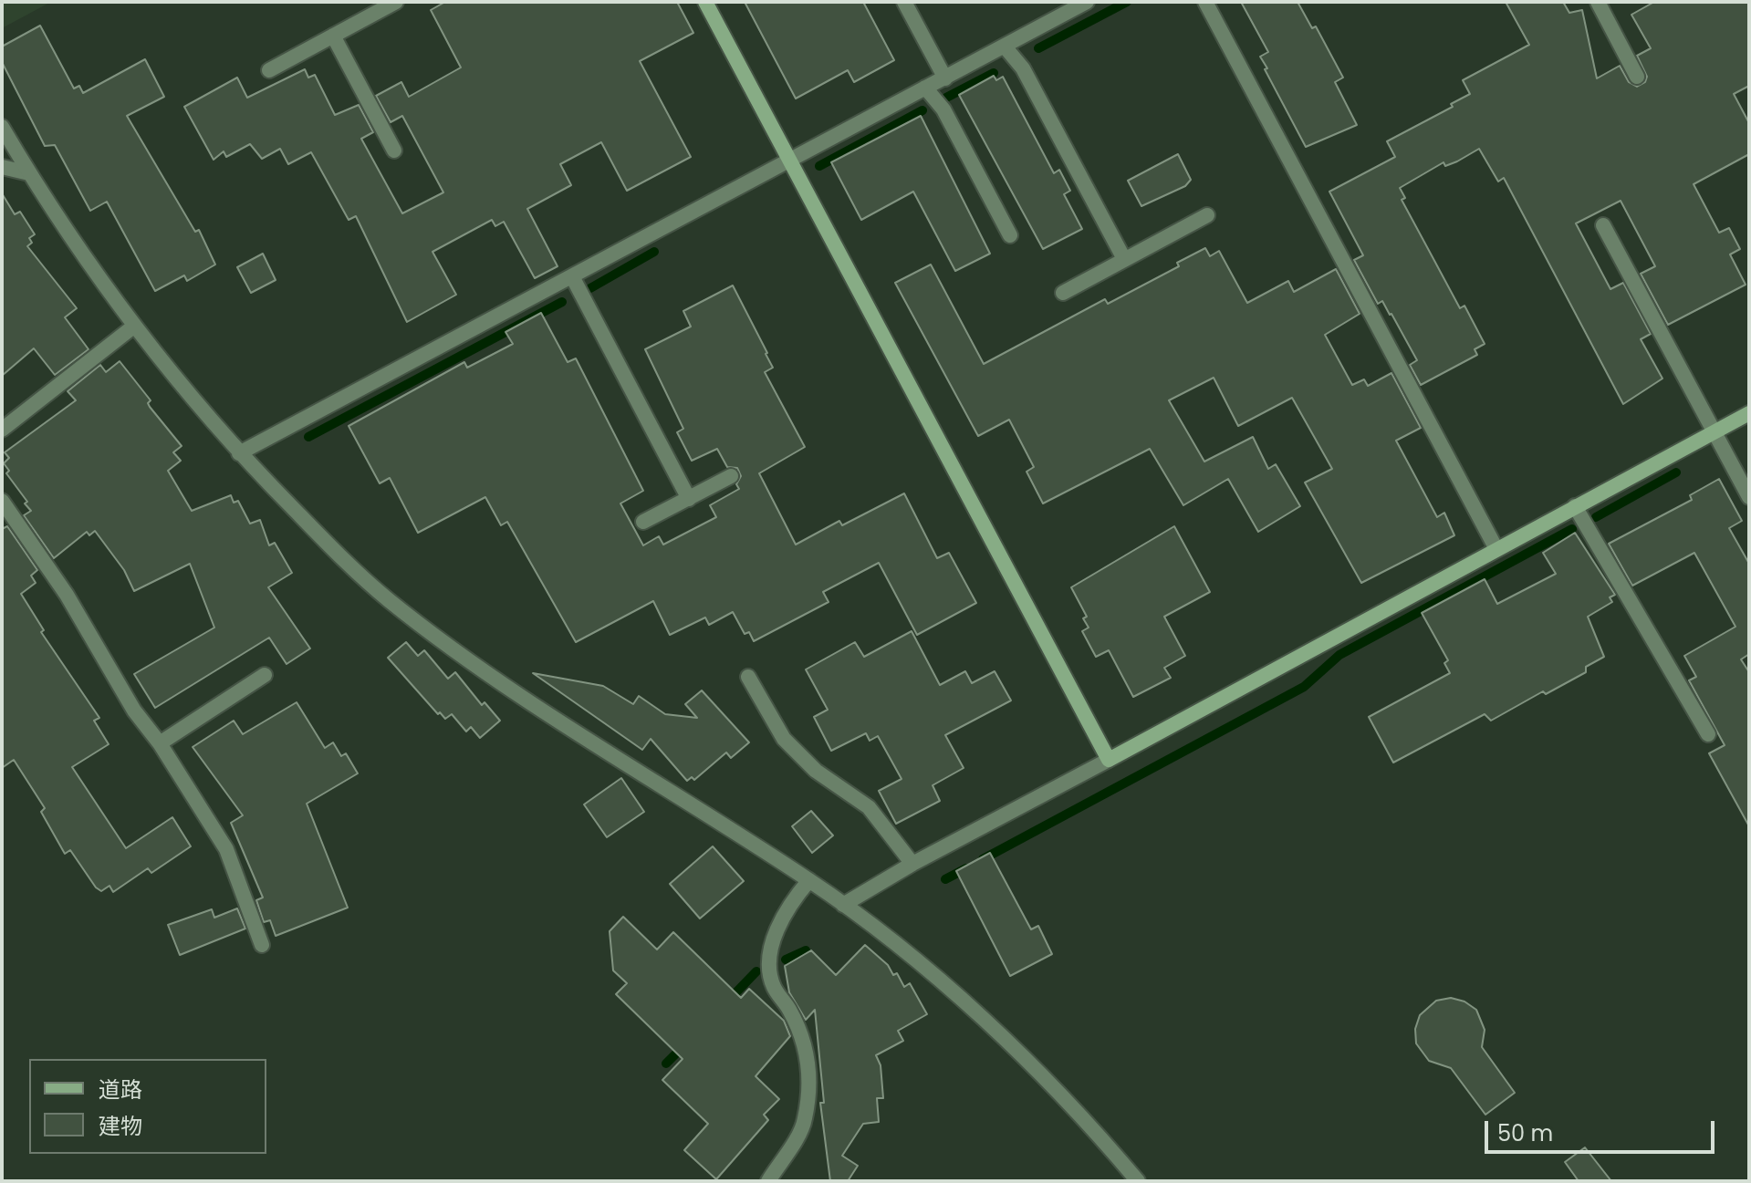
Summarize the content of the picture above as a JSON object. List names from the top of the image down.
{
  "legend": ["道路", "建物"],
  "scale_bar": "50 m"
}
